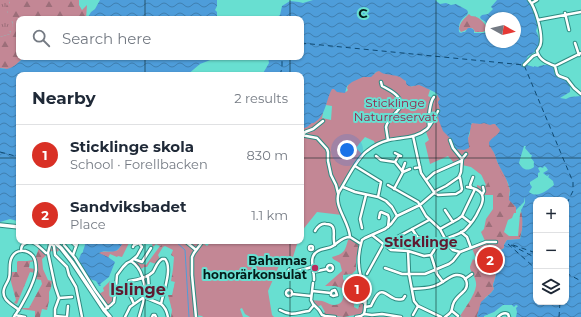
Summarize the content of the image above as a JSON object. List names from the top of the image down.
{
  "districts": ["Sticklinge", "Islinge"],
  "parks": ["Sticklinge Naturreservat"],
  "places": ["Bahamas honorärkonsulat"],
  "north": "right",
  "page": {
    "search": "Search here",
    "heading": ["Nearby", "2 results"],
    "list": [
      {
        "mark": "1",
        "name": "Sticklinge skola",
        "note": "School · Forellbacken",
        "value": "830 m"
      },
      {
        "mark": "2",
        "name": "Sandviksbadet",
        "note": "Place",
        "value": "1.1 km"
      }
    ],
    "map_buttons": ["+", "−"],
    "pins": ["2", "1"]
  },
  "grid": {
    "columns": ["C"]
  }
}
